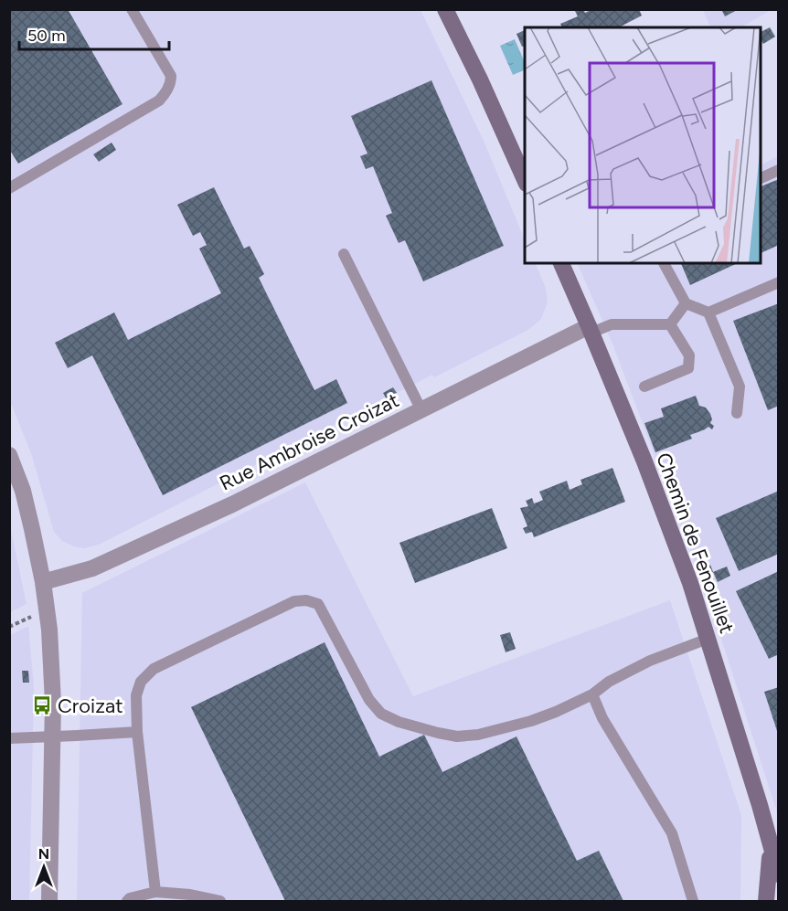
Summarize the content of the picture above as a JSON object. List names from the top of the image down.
{
  "streets": {
    "street": ["Rue Ambroise Croizat", "Chemin de Fenouillet"]
  },
  "crossings": [
    ["Rue Ambroise Croizat", "Chemin de Fenouillet"]
  ],
  "places": {
    "bus stop": ["Croizat"]
  },
  "scale_bar": "50 m",
  "north": "top"
}
